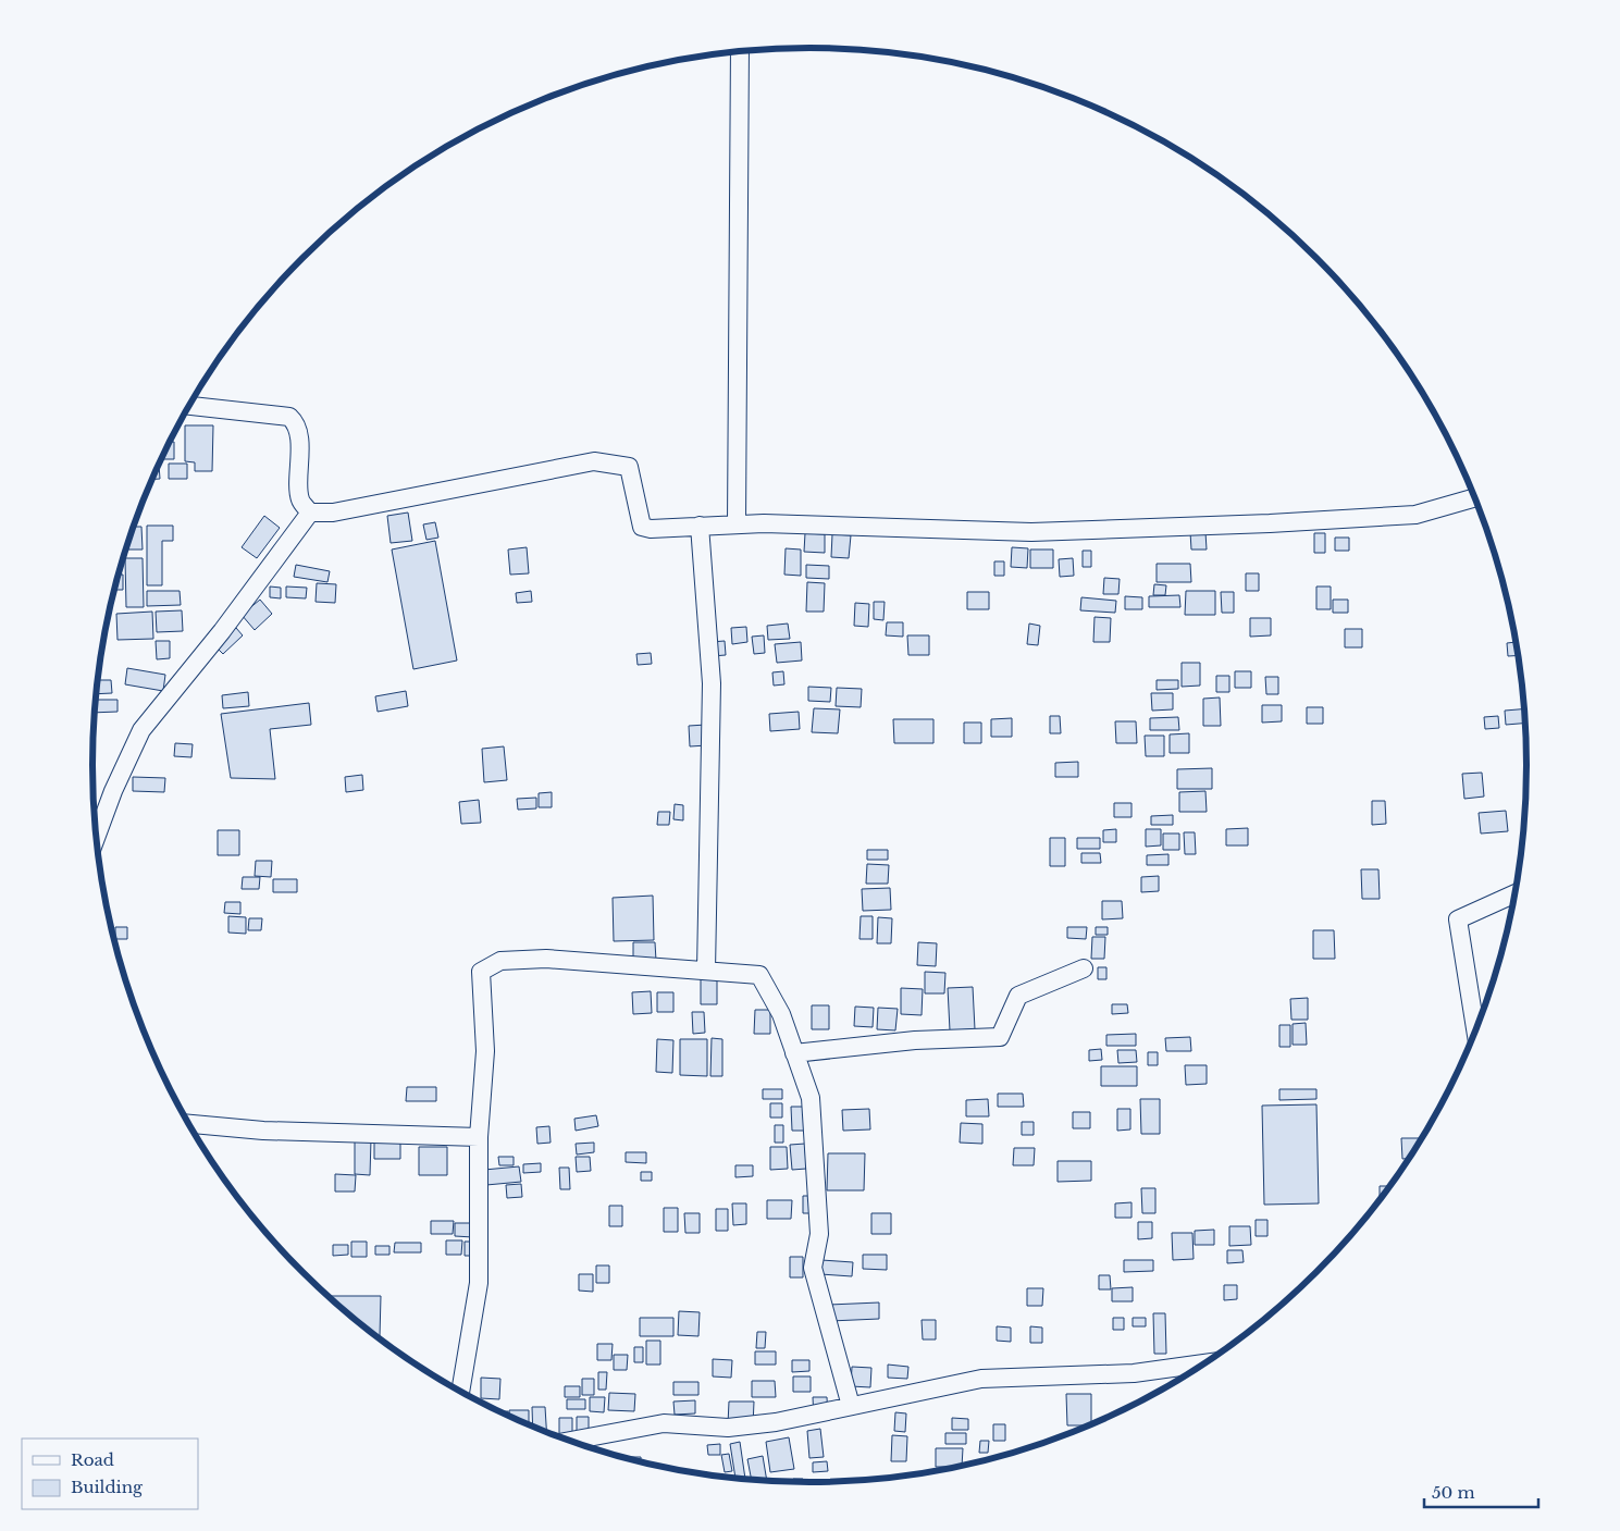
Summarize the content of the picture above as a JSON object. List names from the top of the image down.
{
  "legend": ["Road", "Building"],
  "scale_bar": "50 m"
}
